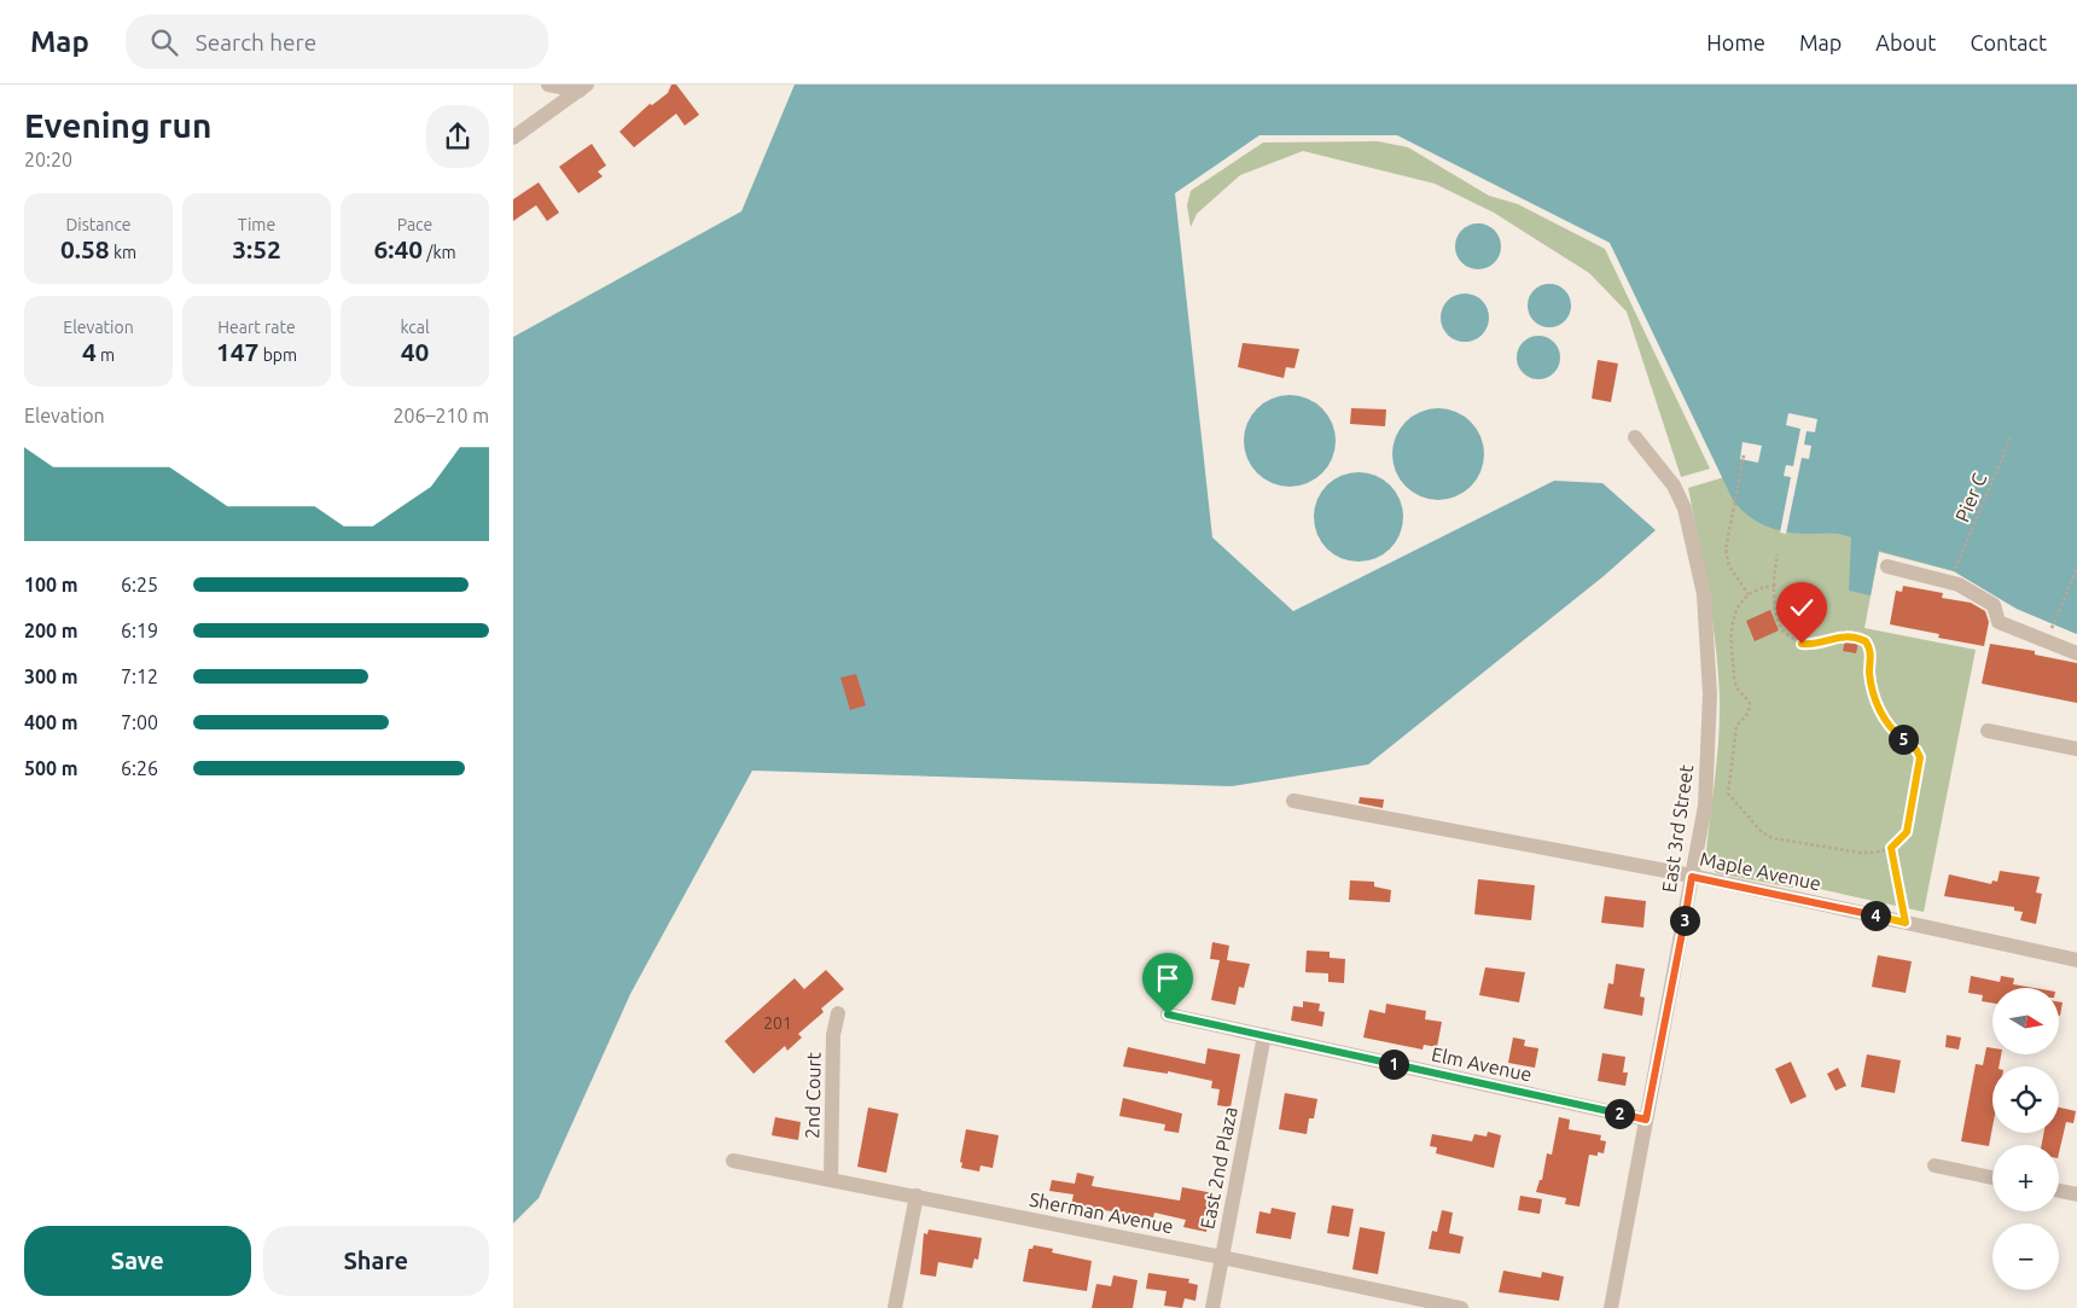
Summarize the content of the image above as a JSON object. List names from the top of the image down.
{
  "streets": {
    "street": [
      "East 3rd Street",
      "Maple Avenue",
      "Elm Avenue",
      "2nd Court",
      "East 2nd Plaza",
      "Sherman Avenue"
    ],
    "path": ["Pier C"]
  },
  "crossings": [
    ["East 3rd Street", "Maple Avenue"],
    ["East 3rd Street", "Elm Avenue"],
    ["Elm Avenue", "East 2nd Plaza"],
    ["2nd Court", "Sherman Avenue"],
    ["East 2nd Plaza", "Sherman Avenue"]
  ],
  "house_numbers": ["201"],
  "north": "right",
  "page": {
    "header": "Map",
    "search": "Search here",
    "nav": [
      "Home",
      "Map",
      "About",
      "Contact"
    ],
    "heading": ["Evening run", "20:20"],
    "stats": [
      ["Distance", "0.58 km"],
      ["Time", "3:52"],
      ["Pace", "6:40 /km"],
      ["Elevation", "4 m"],
      ["Heart rate", "147 bpm"],
      ["kcal", "40"]
    ],
    "chart": ["Elevation", "206–210 m"],
    "list": [
      {
        "name": "100 m",
        "note": "6:25"
      },
      {
        "name": "200 m",
        "note": "6:19"
      },
      {
        "name": "300 m",
        "note": "7:12"
      },
      {
        "name": "400 m",
        "note": "7:00"
      },
      {
        "name": "500 m",
        "note": "6:26"
      }
    ],
    "pins": [
      "5",
      "4",
      "3",
      "1",
      "2"
    ],
    "map_buttons": ["+", "−"],
    "buttons": ["Save", "Share"]
  }
}
